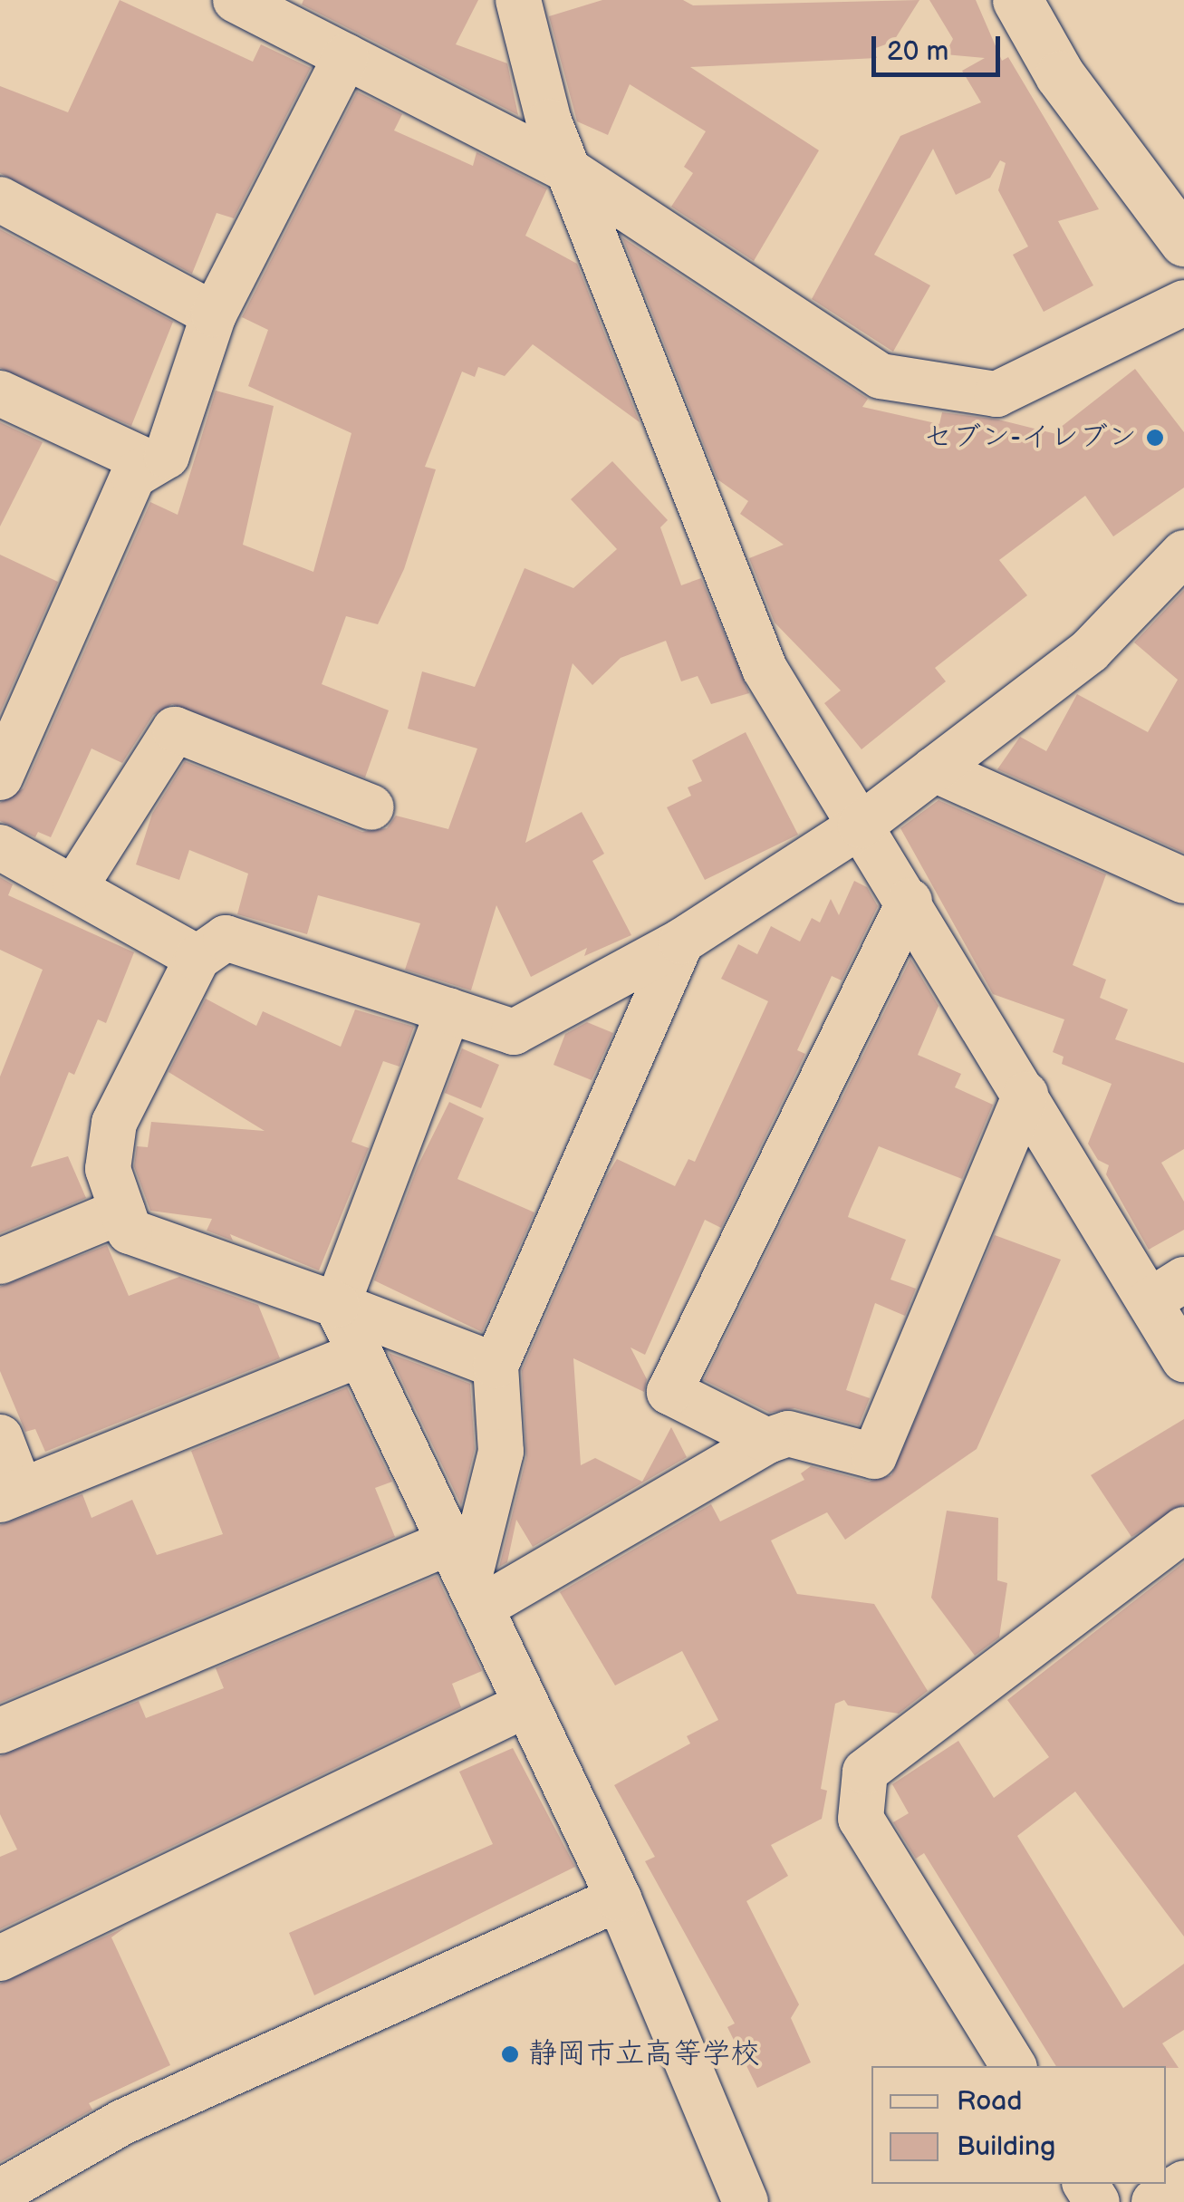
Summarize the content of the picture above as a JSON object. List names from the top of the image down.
{
  "places": ["セブン-イレブン", "静岡市立高等学校"],
  "legend": ["Road", "Building"],
  "scale_bar": "20 m"
}
